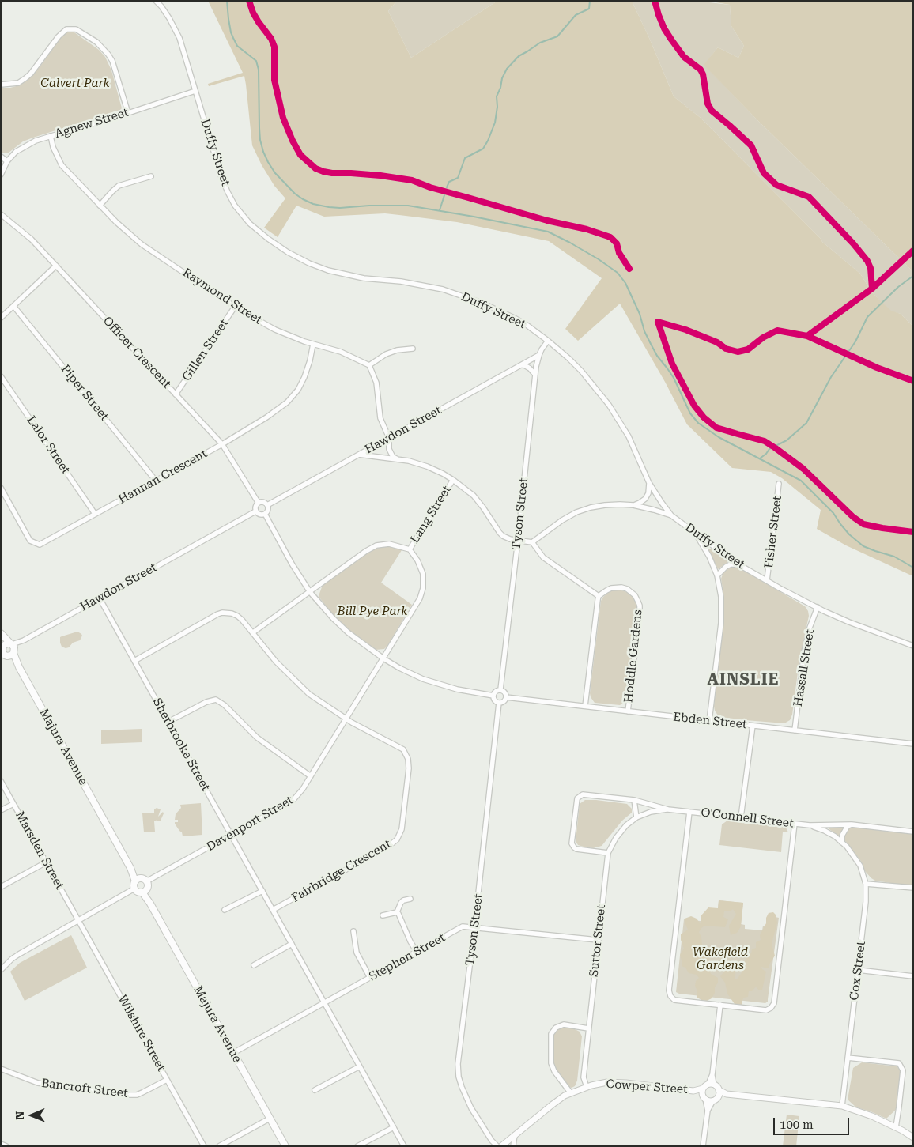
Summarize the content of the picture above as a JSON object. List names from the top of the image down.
{
  "streets": {
    "main road": ["Majura Avenue"],
    "street": [
      "Agnew Street",
      "Duffy Street",
      "Raymond Street",
      "Gillen Street",
      "Officer Crescent",
      "Piper Street",
      "Hawdon Street",
      "Lalor Street",
      "Hannan Crescent",
      "Tyson Street",
      "Lang Street",
      "Fisher Street",
      "Hoddle Gardens",
      "Hassall Street",
      "Ebden Street",
      "Sherbrooke Street",
      "O'Connell Street",
      "Davenport Street",
      "Marsden Street",
      "Fairbridge Crescent",
      "Suttor Street",
      "Stephen Street",
      "Cox Street",
      "Wilshire Street",
      "Cowper Street",
      "Bancroft Street"
    ]
  },
  "crossings": [
    ["Agnew Street", "Duffy Street"],
    ["Agnew Street", "Raymond Street"],
    ["Duffy Street", "Tyson Street"],
    ["Duffy Street", "Fisher Street"],
    ["Duffy Street", "Hassall Street"],
    ["Raymond Street", "Gillen Street"],
    ["Raymond Street", "Hannan Crescent"],
    ["Gillen Street", "Officer Crescent"],
    ["Officer Crescent", "Hawdon Street"],
    ["Officer Crescent", "Hannan Crescent"],
    ["Piper Street", "Hannan Crescent"],
    ["Hawdon Street", "Tyson Street"],
    ["Hawdon Street", "Sherbrooke Street"],
    ["Hawdon Street", "Majura Avenue"],
    ["Lalor Street", "Hannan Crescent"],
    ["Tyson Street", "Ebden Street"],
    ["Tyson Street", "Stephen Street"],
    ["Lang Street", "Davenport Street"],
    ["Hoddle Gardens", "Ebden Street"],
    ["Hassall Street", "Ebden Street"],
    ["Sherbrooke Street", "Davenport Street"],
    ["Sherbrooke Street", "Fairbridge Crescent"],
    ["Sherbrooke Street", "Stephen Street"],
    ["Majura Avenue", "Davenport Street"],
    ["Majura Avenue", "Stephen Street"],
    ["O'Connell Street", "Suttor Street"],
    ["O'Connell Street", "Cox Street"],
    ["Davenport Street", "Fairbridge Crescent"],
    ["Marsden Street", "Wilshire Street"],
    ["Suttor Street", "Stephen Street"],
    ["Suttor Street", "Cowper Street"],
    ["Wilshire Street", "Bancroft Street"]
  ],
  "districts": ["AINSLIE"],
  "parks": ["Calvert Park", "Bill Pye Park", "Wakefield Gardens"],
  "scale_bar": "100 m",
  "north": "left"
}
